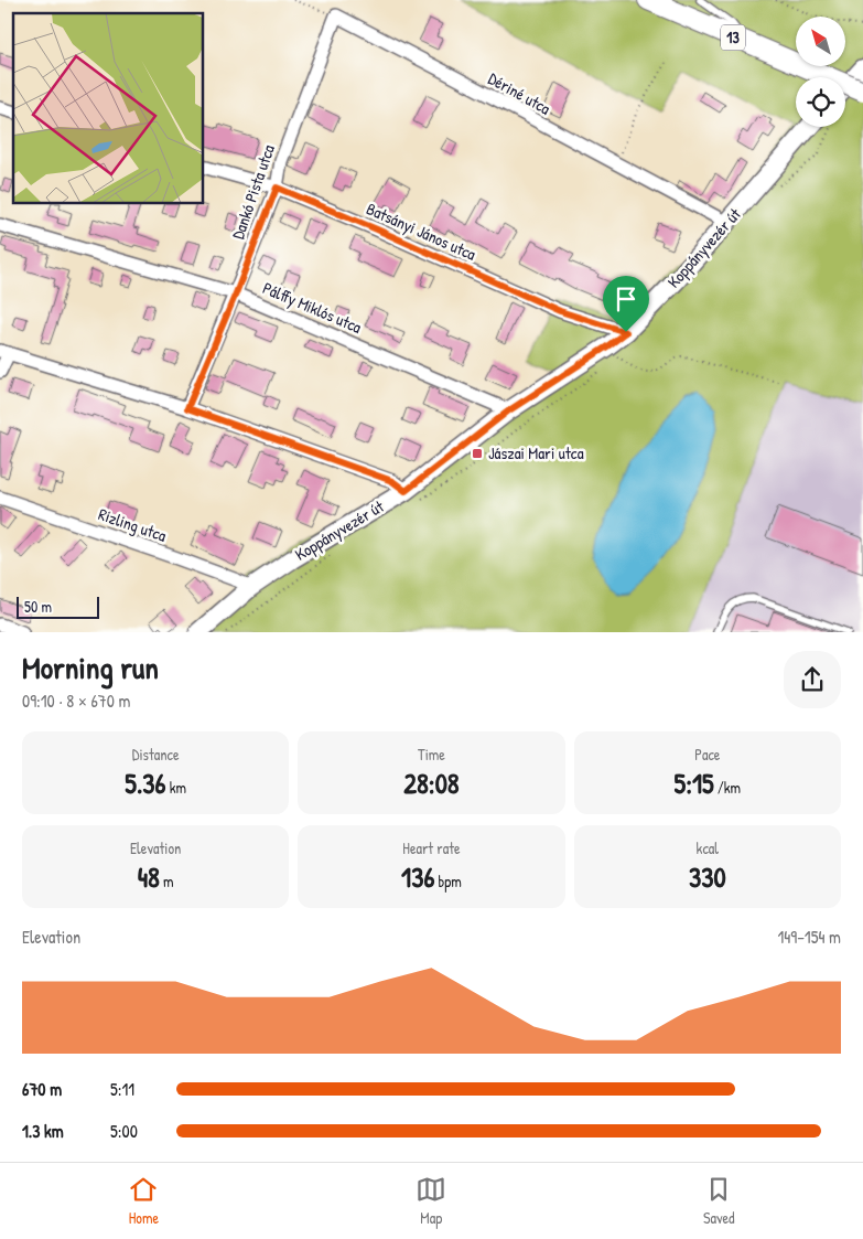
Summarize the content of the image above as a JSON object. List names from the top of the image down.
{
  "streets": {
    "main road": ["13"],
    "street": [
      "Dériné utca",
      "Dankó Pista utca",
      "Batsányi János utca",
      "Koppányvezér út",
      "Pálffy Miklós utca",
      "Rizling utca"
    ]
  },
  "crossings": [
    ["Dériné utca", "Dankó Pista utca"],
    ["Dériné utca", "Koppányvezér út"],
    ["Dankó Pista utca", "Batsányi János utca"],
    ["Dankó Pista utca", "Pálffy Miklós utca"],
    ["Batsányi János utca", "Koppányvezér út"],
    ["Koppányvezér út", "Pálffy Miklós utca"],
    ["Koppányvezér út", "Rizling utca"]
  ],
  "places": {
    "transit": ["Jászai Mari utca"]
  },
  "scale_bar": "50 m",
  "north": "top left",
  "page": {
    "scale": "50 m",
    "heading": ["Morning run", "09:10 · 8 × 670 m"],
    "stats": [
      ["Distance", "5.36 km"],
      ["Time", "28:08"],
      ["Pace", "5:15 /km"],
      ["Elevation", "48 m"],
      ["Heart rate", "136 bpm"],
      ["kcal", "330"]
    ],
    "chart": ["Elevation", "149–154 m"],
    "list": [
      {
        "name": "670 m",
        "note": "5:11"
      },
      {
        "name": "1.3 km",
        "note": "5:00"
      }
    ],
    "tabs": ["Home", "Map", "Saved"]
  }
}
